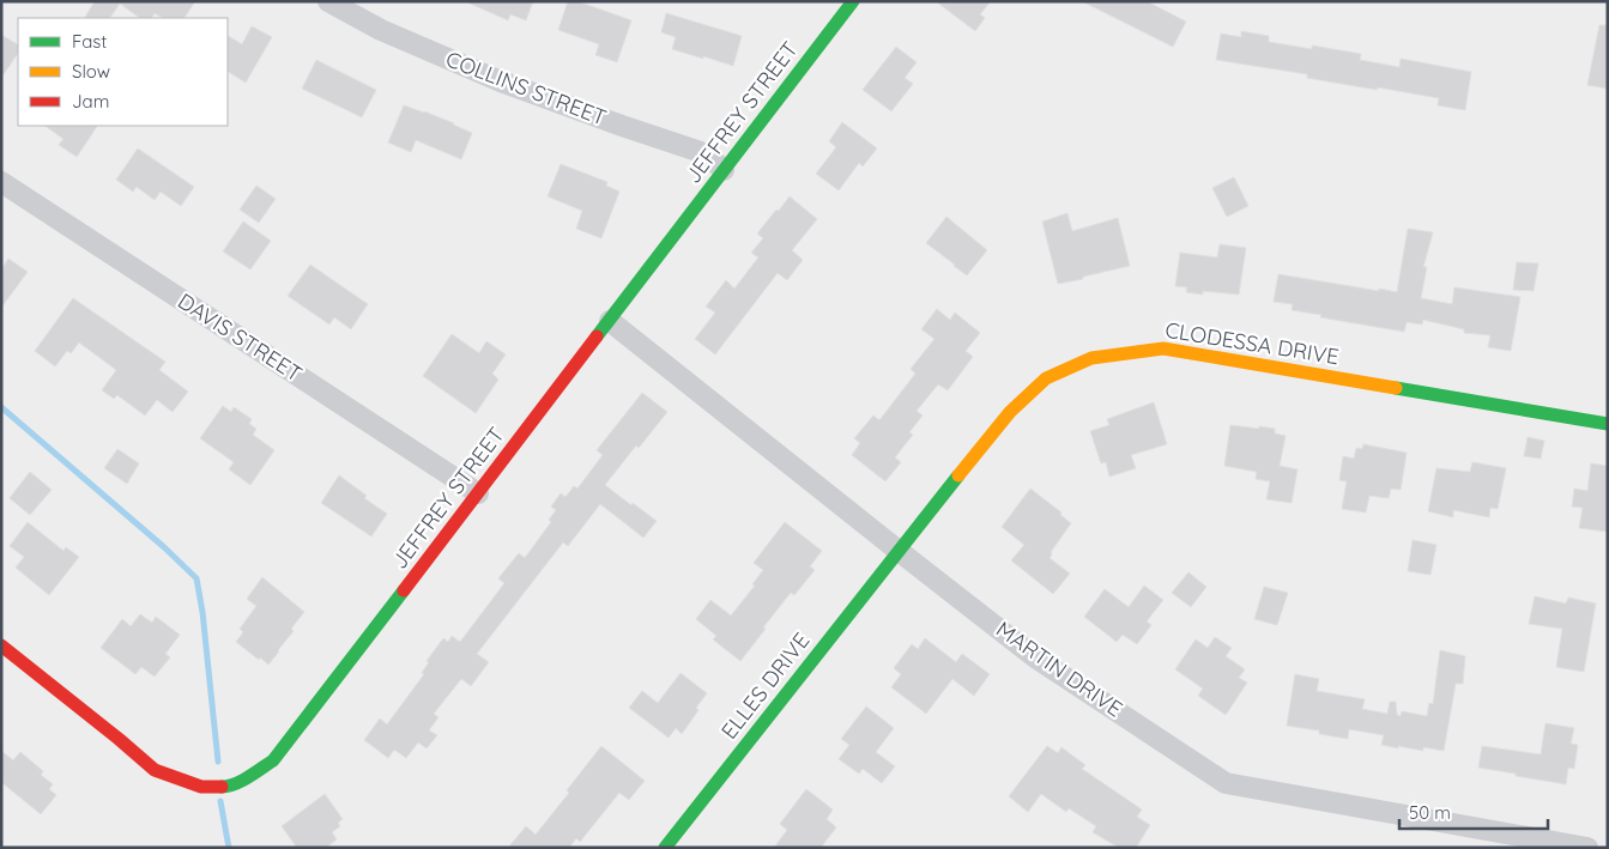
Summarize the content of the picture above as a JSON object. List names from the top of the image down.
{
  "streets": {
    "street": [
      "COLLINS STREET",
      "JEFFREY STREET",
      "DAVIS STREET",
      "CLODESSA DRIVE",
      "MARTIN DRIVE",
      "ELLES DRIVE"
    ]
  },
  "crossings": [
    ["COLLINS STREET", "JEFFREY STREET"],
    ["JEFFREY STREET", "DAVIS STREET"],
    ["JEFFREY STREET", "MARTIN DRIVE"],
    ["CLODESSA DRIVE", "MARTIN DRIVE"],
    ["CLODESSA DRIVE", "ELLES DRIVE"],
    ["MARTIN DRIVE", "ELLES DRIVE"]
  ],
  "legend": ["Fast", "Slow", "Jam"],
  "scale_bar": "50 m"
}
